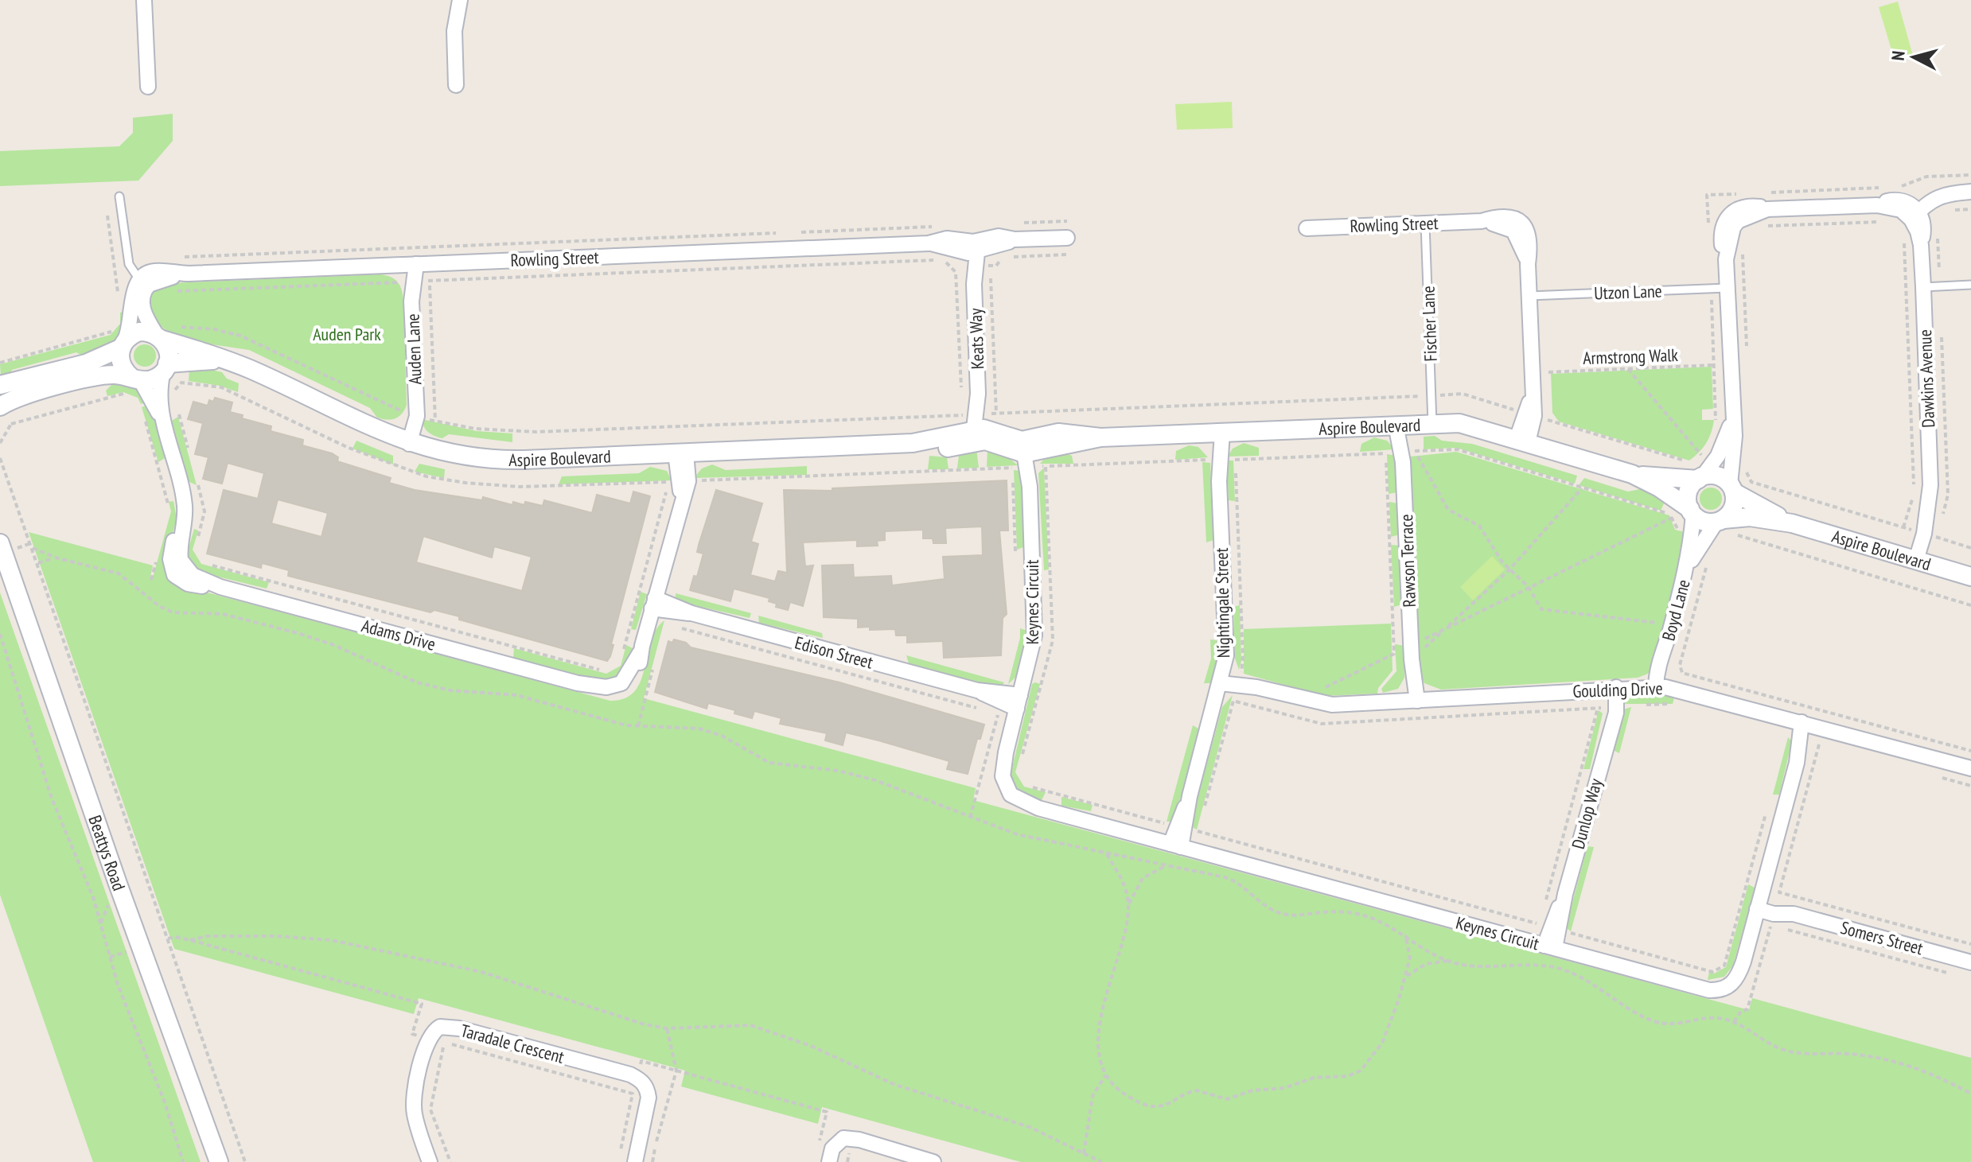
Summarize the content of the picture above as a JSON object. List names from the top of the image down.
{
  "streets": {
    "street": [
      "Rowling Street",
      "Keats Way",
      "Auden Lane",
      "Dawkins Avenue",
      "Aspire Boulevard",
      "Rawson Terrace",
      "Keynes Circuit",
      "Nightingale Street",
      "Boyd Lane",
      "Adams Drive",
      "Edison Street",
      "Goulding Drive",
      "Dunlop Way",
      "Beattys Road",
      "Somers Street",
      "Taradale Crescent"
    ],
    "lane": ["Utzon Lane", "Fischer Lane"],
    "path": ["Armstrong Walk"]
  },
  "crossings": [
    ["Rowling Street", "Utzon Lane"],
    ["Rowling Street", "Fischer Lane"],
    ["Rowling Street", "Keats Way"],
    ["Rowling Street", "Auden Lane"],
    ["Rowling Street", "Aspire Boulevard"],
    ["Fischer Lane", "Aspire Boulevard"],
    ["Keats Way", "Aspire Boulevard"],
    ["Auden Lane", "Aspire Boulevard"],
    ["Dawkins Avenue", "Aspire Boulevard"],
    ["Aspire Boulevard", "Rawson Terrace"],
    ["Aspire Boulevard", "Keynes Circuit"],
    ["Aspire Boulevard", "Nightingale Street"],
    ["Aspire Boulevard", "Boyd Lane"],
    ["Aspire Boulevard", "Adams Drive"],
    ["Rawson Terrace", "Goulding Drive"],
    ["Keynes Circuit", "Nightingale Street"],
    ["Keynes Circuit", "Edison Street"],
    ["Keynes Circuit", "Goulding Drive"],
    ["Keynes Circuit", "Dunlop Way"],
    ["Keynes Circuit", "Somers Street"],
    ["Nightingale Street", "Goulding Drive"],
    ["Boyd Lane", "Goulding Drive"],
    ["Adams Drive", "Edison Street"],
    ["Goulding Drive", "Dunlop Way"]
  ],
  "parks": ["Auden Park"],
  "north": "left"
}
